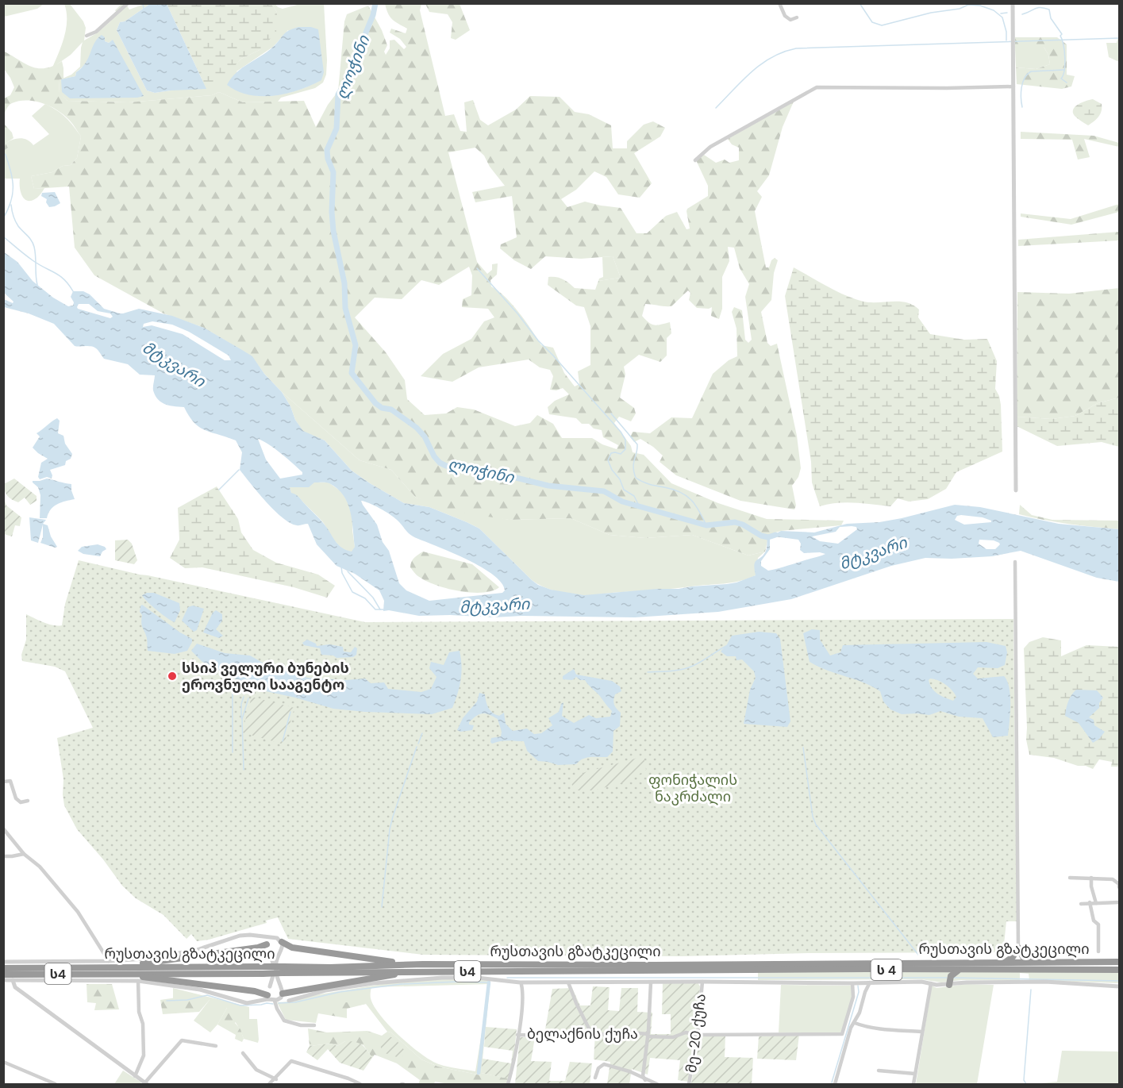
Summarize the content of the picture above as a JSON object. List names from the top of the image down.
{
  "streets": {
    "highway": ["რუსთავის გზატკეცილი", "ს 4", "ს4"],
    "street": ["მე-20 ქუჩა", "ბელაქნის ქუჩა"]
  },
  "crossings": [
    ["მე-20 ქუჩა", "ბელაქნის ქუჩა"]
  ],
  "water": ["ლოჭინი", "მტკვარი"],
  "parks": ["ფონიჭალის ნაკრძალი"],
  "places": ["სსიპ ველური ბუნების ეროვნული სააგენტო"]
}
